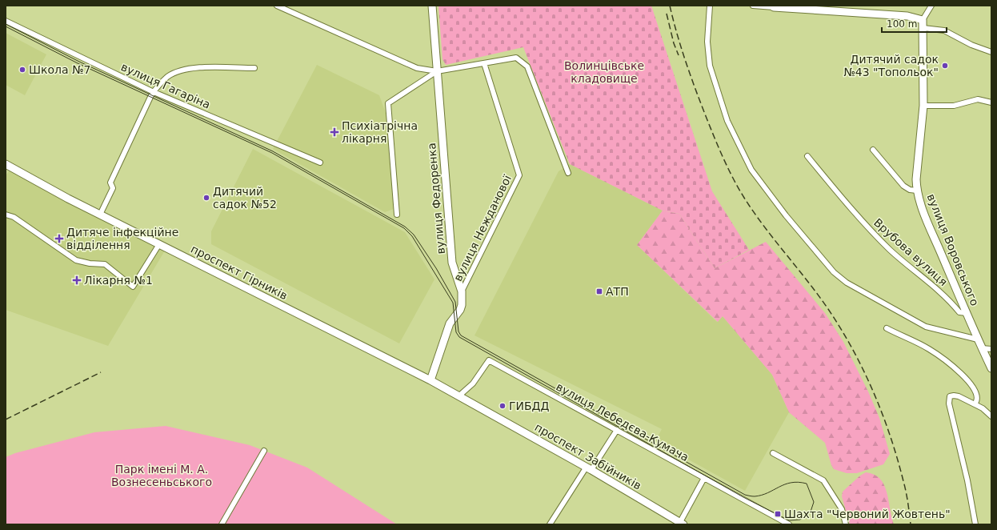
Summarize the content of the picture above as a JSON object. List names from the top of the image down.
{
  "streets": {
    "street": [
      "вулиця Гагаріна",
      "вулиця Федоренка",
      "вулиця Нежданової",
      "вулиця Воровського",
      "Врубова вулиця",
      "проспект Гірників",
      "вулиця Лебедєва-Кумача",
      "проспект Забійників"
    ]
  },
  "crossings": [
    ["вулиця Федоренка", "вулиця Нежданової"],
    ["вулиця Федоренка", "проспект Гірників"],
    ["вулиця Федоренка", "проспект Забійників"],
    ["вулиця Воровського", "Врубова вулиця"],
    ["проспект Гірників", "проспект Забійників"],
    ["вулиця Лебедєва-Кумача", "проспект Забійників"]
  ],
  "parks": ["Волинцівське кладовище", "Парк імені М. А. Вознесеньського"],
  "places": {
    "other": [
      "Дитячий садок №43 \"Топольок\"",
      "Школа №7",
      "Дитячий садок №52",
      "ГИБДД"
    ],
    "health": ["Психіатрічна лікарня", "Дитяче інфекційне відділення", "Лікарня №1"],
    "transit": ["АТП", "Шахта \"Червоний Жовтень\""]
  },
  "scale_bar": "100 m"
}
